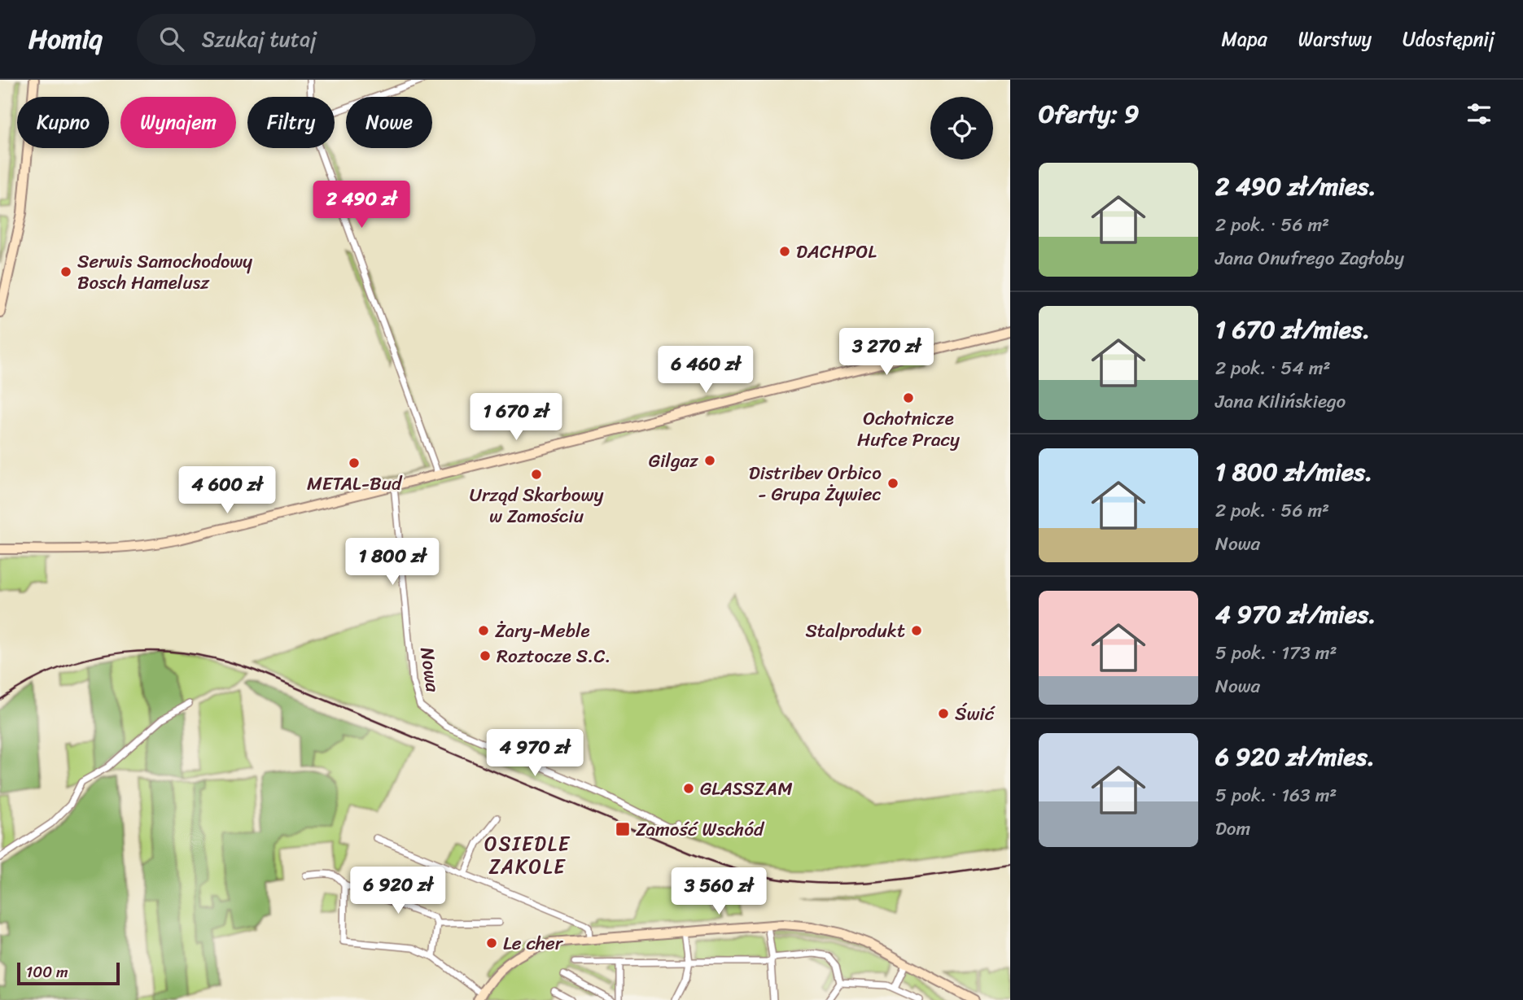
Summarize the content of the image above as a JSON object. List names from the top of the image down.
{
  "streets": {
    "street": ["Nowa"]
  },
  "districts": ["OSIEDLE ZAKOLE"],
  "places": {
    "other": [
      "DACHPOL",
      "Serwis Samochodowy Bosch Hamelusz",
      "Ochotnicze Hufce Pracy",
      "Gilgaz",
      "METAL-Bud",
      "Urząd Skarbowy w Zamościu",
      "Distribev Orbico - Grupa Żywiec",
      "Żary-Meble",
      "Stalprodukt",
      "Roztocze S.C.",
      "Świć",
      "GLASSZAM",
      "Le cher"
    ],
    "transit": ["Zamość Wschód"]
  },
  "scale_bar": "100 m",
  "page": {
    "header": "Homiq",
    "search": "Szukaj tutaj",
    "nav": ["Mapa", "Warstwy", "Udostępnij"],
    "heading": "Oferty: 9",
    "chip": [
      "Kupno",
      "Wynajem",
      "Filtry",
      "Nowe"
    ],
    "list": [
      {
        "name": "2 490 zł/mies.",
        "note": "2 pok. · 56 m² · Jana Onufrego Zagłoby"
      },
      {
        "name": "1 670 zł/mies.",
        "note": "2 pok. · 54 m² · Jana Kilińskiego"
      },
      {
        "name": "1 800 zł/mies.",
        "note": "2 pok. · 56 m² · Nowa"
      },
      {
        "name": "4 970 zł/mies.",
        "note": "5 pok. · 173 m² · Nowa"
      },
      {
        "name": "6 920 zł/mies.",
        "note": "5 pok. · 163 m² · Dom"
      }
    ],
    "price": [
      "2 490 zł",
      "3 270 zł",
      "6 460 zł",
      "1 670 zł",
      "4 600 zł",
      "1 800 zł",
      "4 970 zł",
      "6 920 zł",
      "3 560 zł"
    ],
    "scale": "100 m"
  }
}
